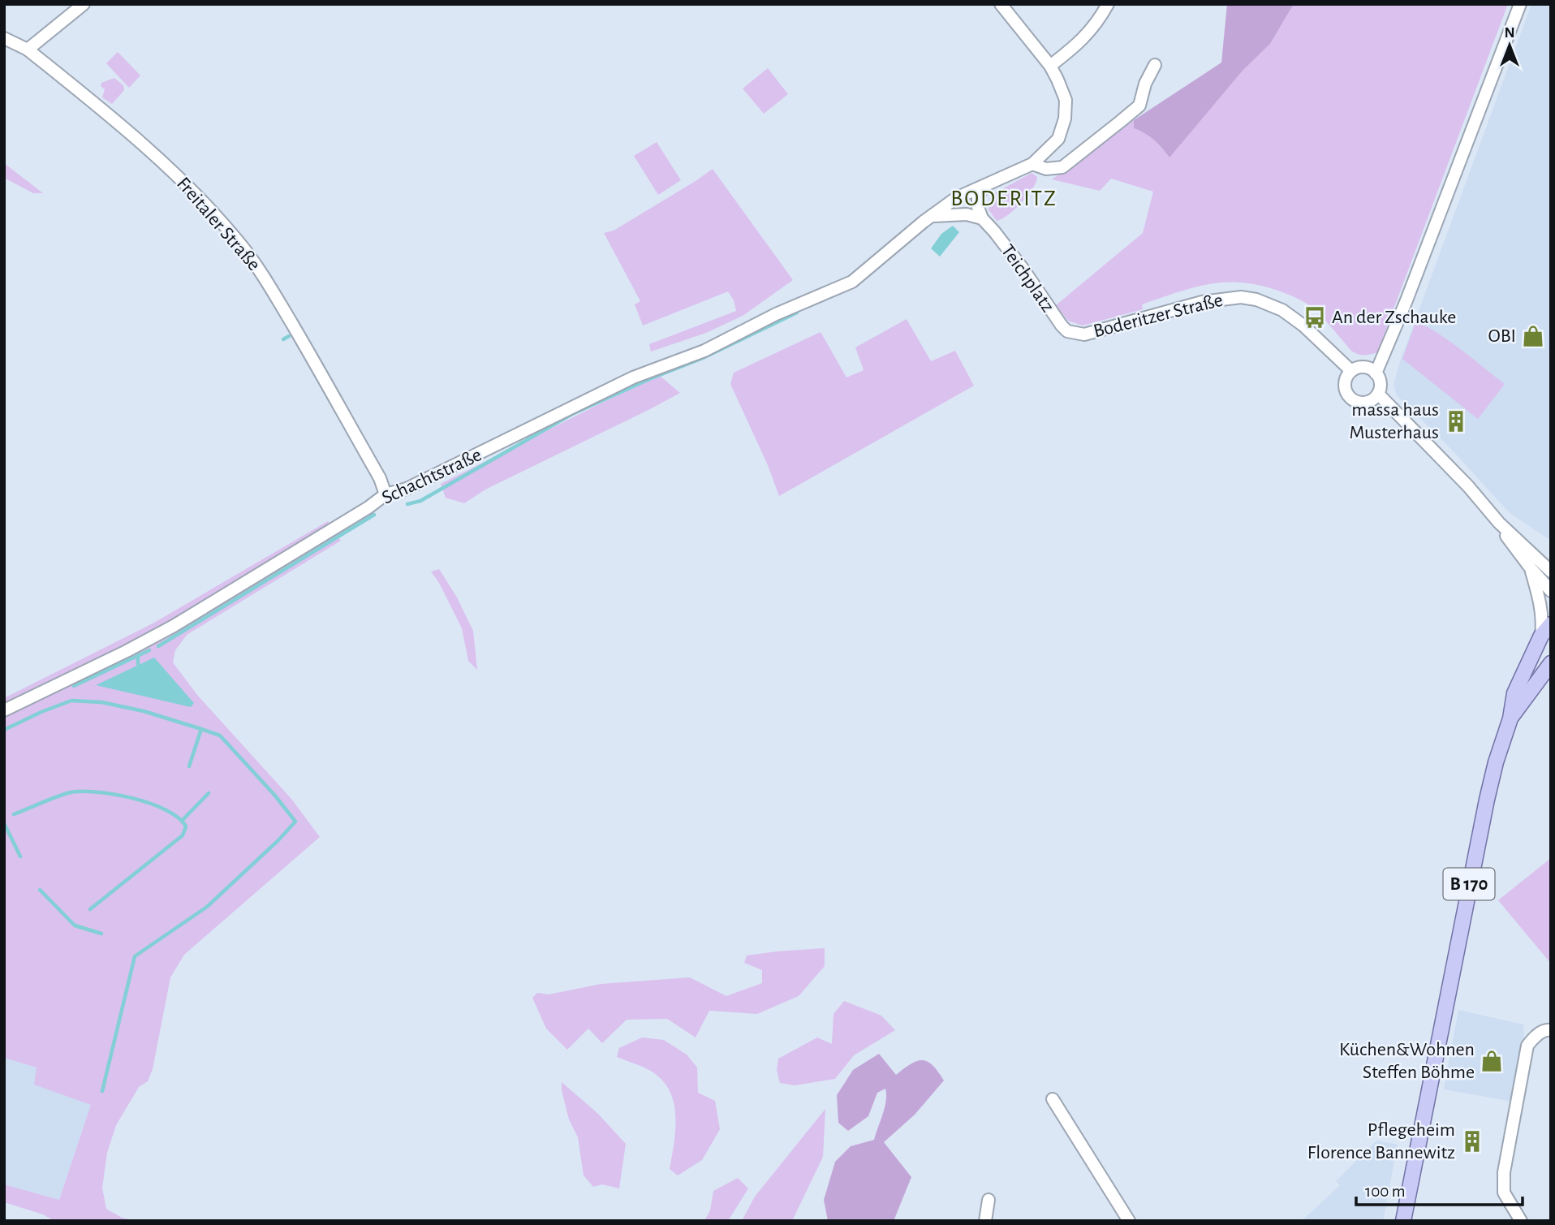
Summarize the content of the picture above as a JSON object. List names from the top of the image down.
{
  "streets": {
    "main road": ["B 170"],
    "street": [
      "Freitaler Straße",
      "Teichplatz",
      "Boderitzer Straße",
      "Schachtstraße"
    ]
  },
  "crossings": [
    ["Freitaler Straße", "Schachtstraße"],
    ["Teichplatz", "Boderitzer Straße"]
  ],
  "districts": ["BODERITZ"],
  "places": {
    "bus stop": ["An der Zschauke"],
    "shop": ["OBI", "Küchen&Wohnen Steffen Böhme"],
    "building": ["massa haus Musterhaus", "Pflegeheim Florence Bannewitz"]
  },
  "scale_bar": "100 m",
  "north": "top"
}
